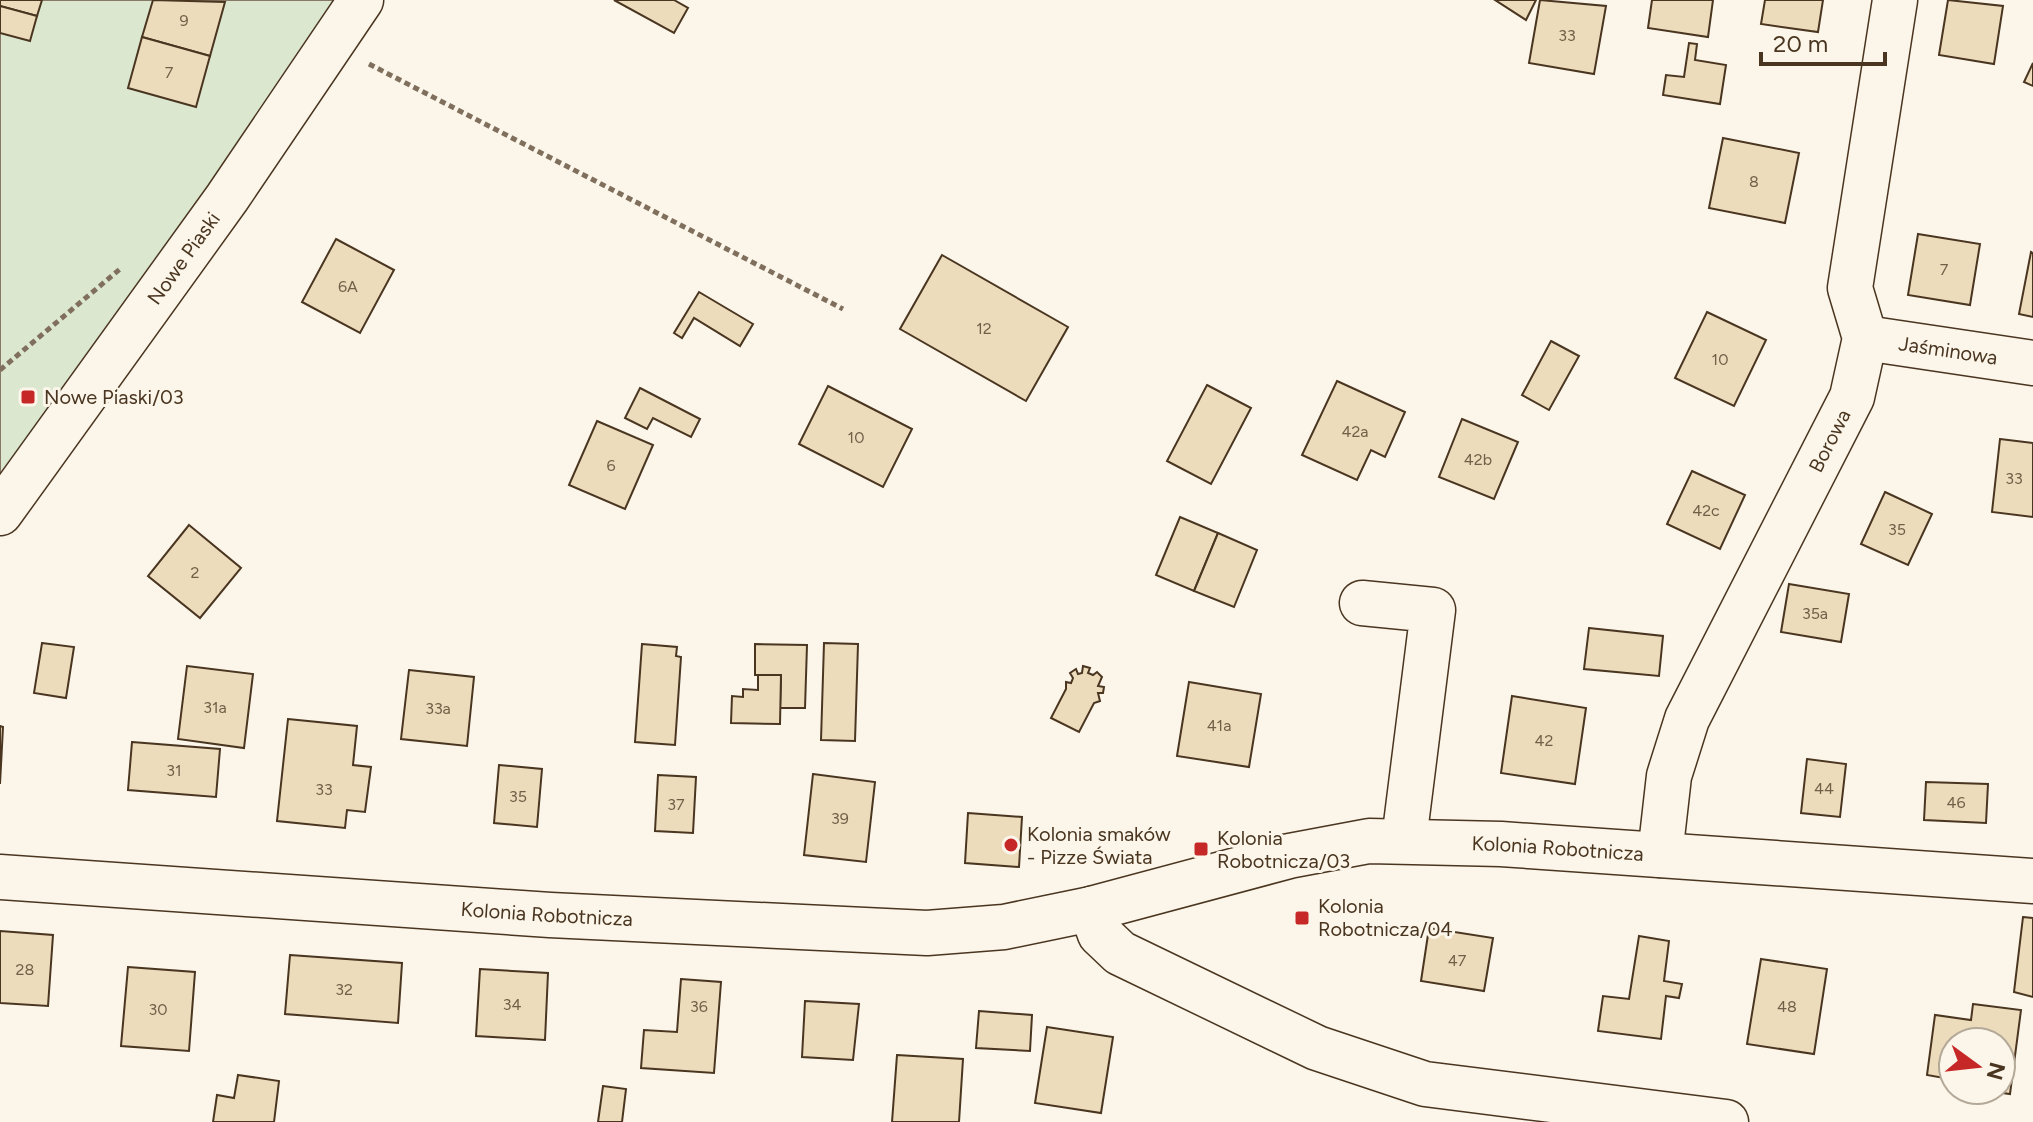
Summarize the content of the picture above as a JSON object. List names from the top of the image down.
{
  "streets": {
    "street": [
      "Nowe Piaski",
      "Jaśminowa",
      "Borowa",
      "Kolonia Robotnicza"
    ]
  },
  "crossings": [
    ["Jaśminowa", "Borowa"],
    ["Borowa", "Kolonia Robotnicza"]
  ],
  "places": {
    "transit": ["Nowe Piaski/03", "Kolonia Robotnicza/03", "Kolonia Robotnicza/04"],
    "other": ["Kolonia smaków - Pizze Świata"]
  },
  "house_numbers": [
    "9",
    "33",
    "7",
    "8",
    "7",
    "6A",
    "12",
    "10",
    "42a",
    "10",
    "42b",
    "6",
    "33",
    "42c",
    "35",
    "2",
    "35a",
    "31a",
    "33a",
    "41a",
    "42",
    "31",
    "44",
    "33",
    "35",
    "46",
    "37",
    "39",
    "47",
    "28",
    "32",
    "34",
    "36",
    "48",
    "30"
  ],
  "scale_bar": "20 m",
  "north": "right"
}
